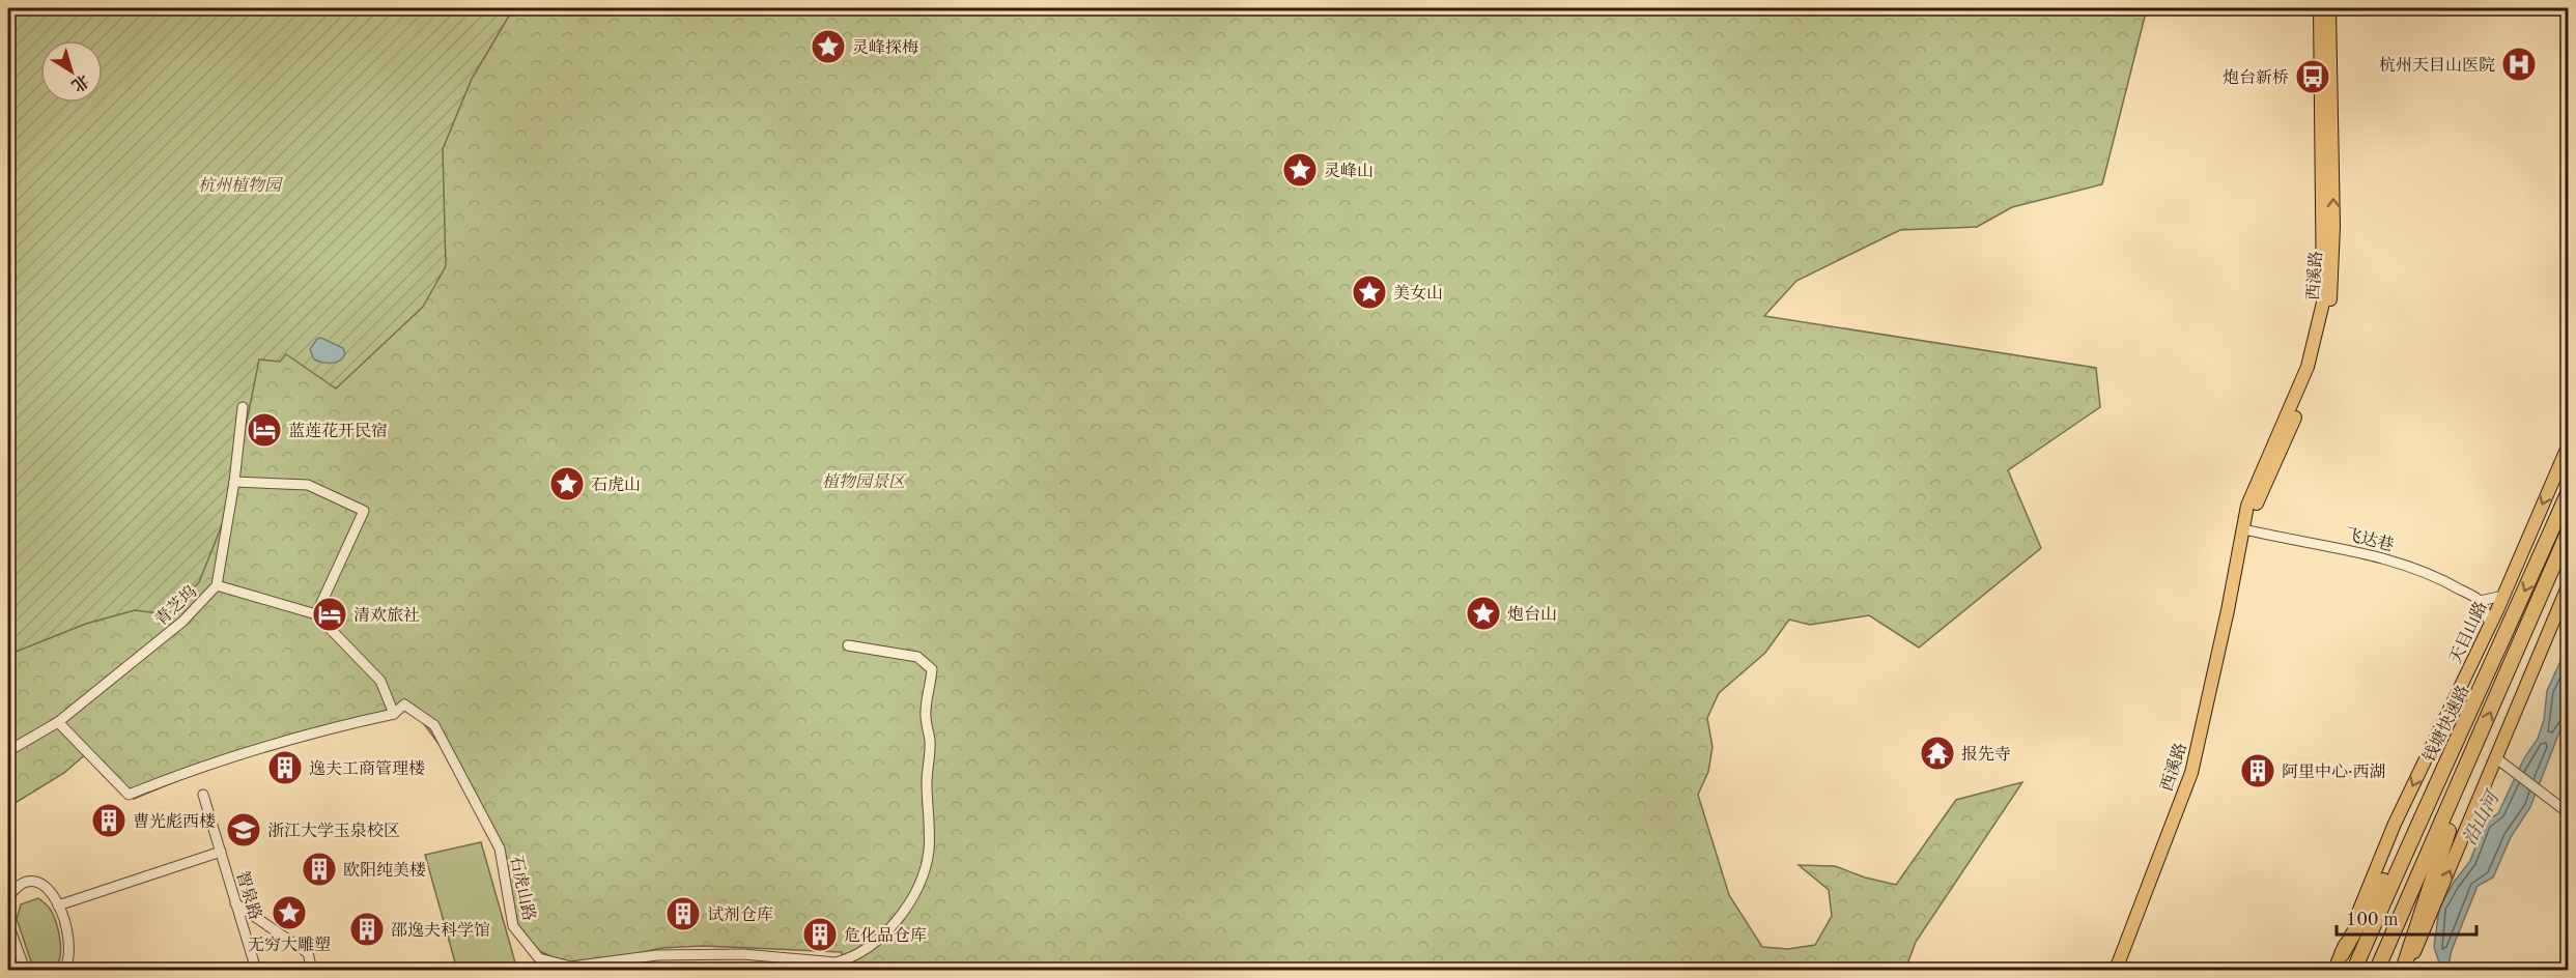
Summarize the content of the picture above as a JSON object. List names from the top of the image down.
{
  "streets": {
    "highway": ["钱塘快速路"],
    "main road": ["西溪路", "天目山路"],
    "street": [
      "飞达巷",
      "青芝坞",
      "石虎山路",
      "智泉路"
    ]
  },
  "crossings": [
    ["西溪路", "飞达巷"],
    ["青芝坞", "石虎山路"]
  ],
  "water": ["沿山河"],
  "parks": ["杭州植物园", "植物园景区"],
  "places": {
    "place": [
      "灵峰探梅",
      "灵峰山",
      "美女山",
      "石虎山",
      "炮台山",
      "无穷大雕塑"
    ],
    "hospital": ["杭州天目山医院"],
    "bus stop": ["炮台新桥"],
    "hotel": ["蓝莲花开民宿", "清欢旅社"],
    "temple": ["报先寺"],
    "building": [
      "逸夫工商管理楼",
      "阿里中心·西湖",
      "曹光彪西楼",
      "欧阳纯美楼",
      "试剂仓库",
      "邵逸夫科学馆",
      "危化品仓库"
    ],
    "school or university": ["浙江大学玉泉校区"]
  },
  "scale_bar": "100 m",
  "north": "bottom right"
}
